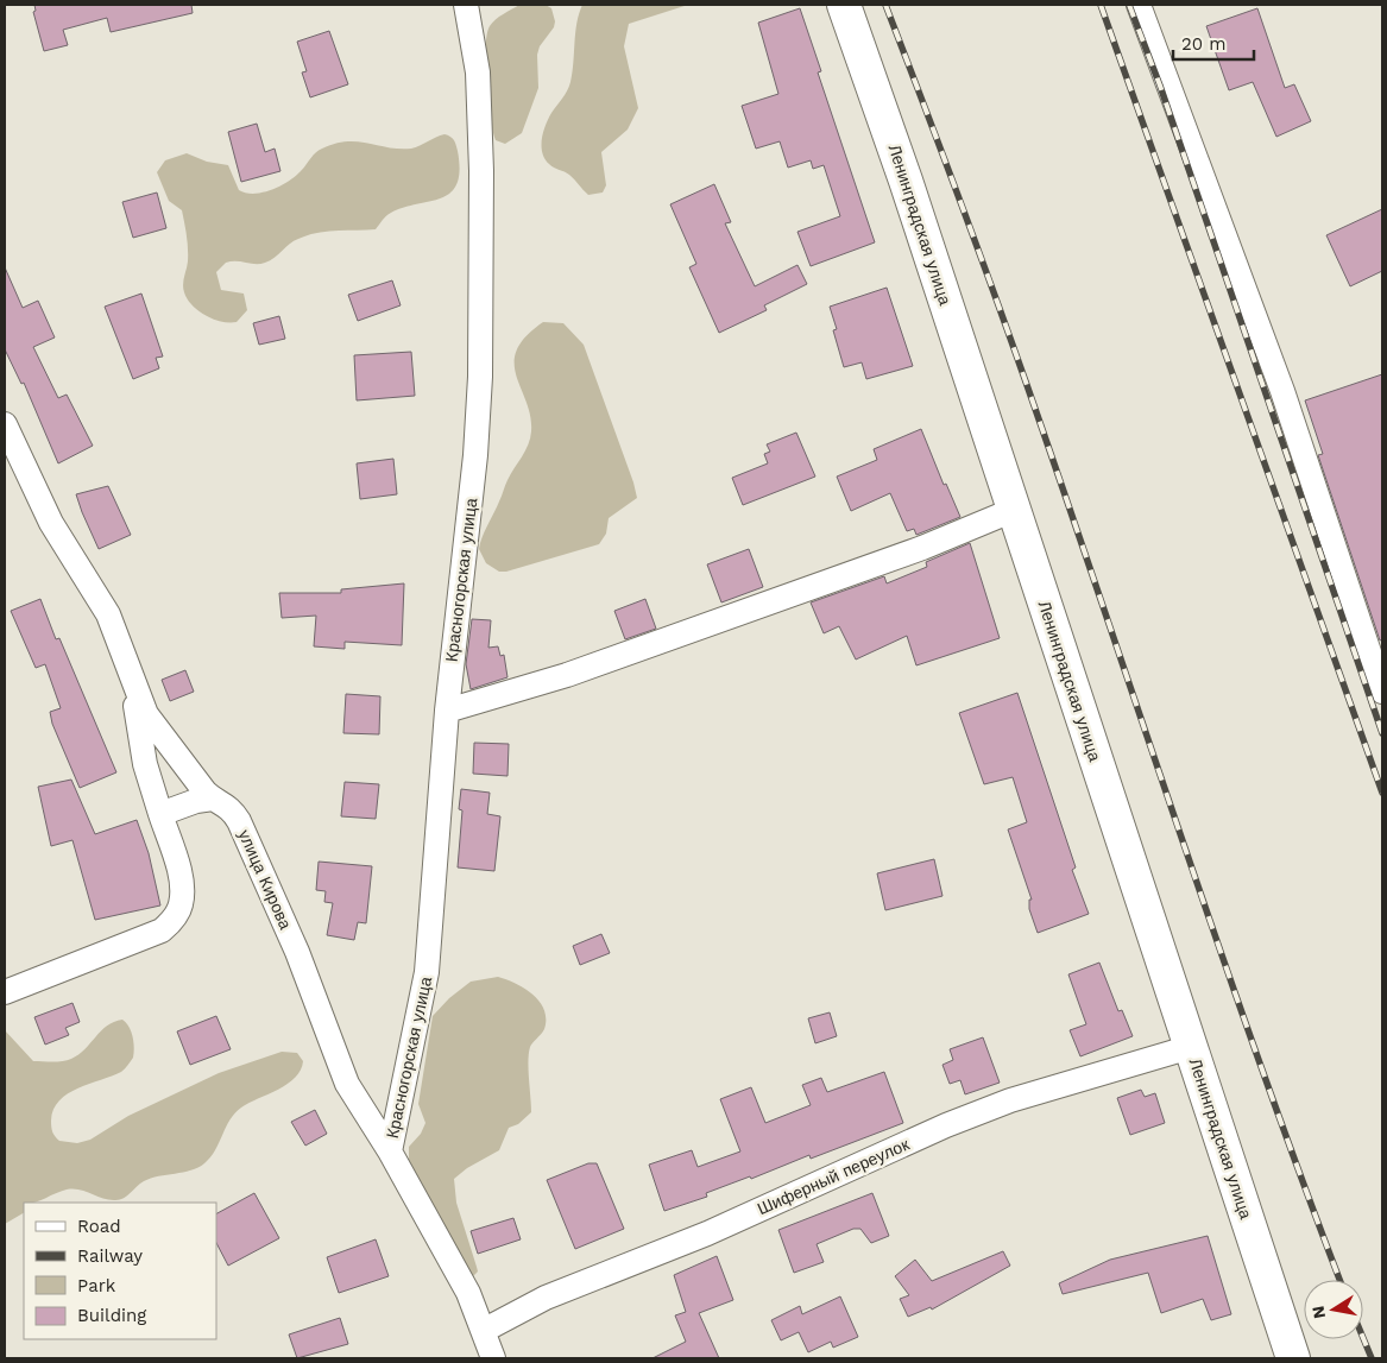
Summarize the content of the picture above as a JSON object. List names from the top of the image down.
{
  "streets": {
    "main road": ["Ленинградская улица"],
    "street": ["Красногорская улица", "улица Кирова", "Шиферный переулок"]
  },
  "crossings": [
    ["Ленинградская улица", "Шиферный переулок"],
    ["Красногорская улица", "улица Кирова"],
    ["улица Кирова", "Шиферный переулок"]
  ],
  "legend": [
    "Road",
    "Railway",
    "Park",
    "Building"
  ],
  "scale_bar": "20 m",
  "north": "left"
}
